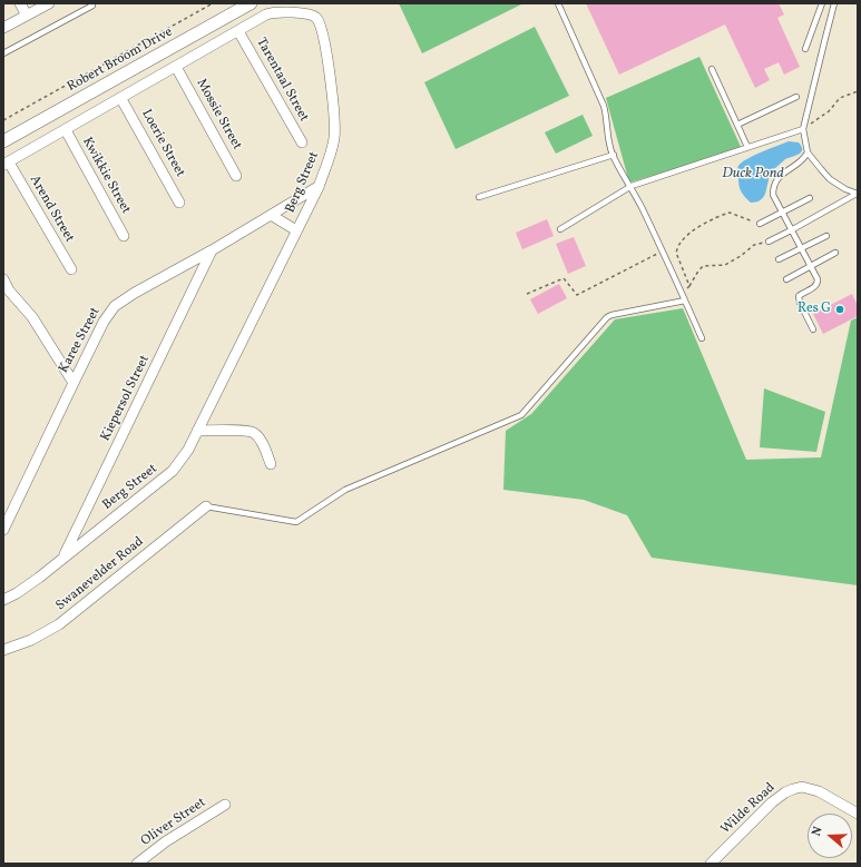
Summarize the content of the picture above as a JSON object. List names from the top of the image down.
{
  "streets": {
    "street": [
      "Robert Broom Drive",
      "Tarentaal Street",
      "Mossie Street",
      "Loerie Street",
      "Kwikkie Street",
      "Berg Street",
      "Arend Street",
      "Karee Street",
      "Kiepersol Street",
      "Swanevelder Road",
      "Wilde Road",
      "Oliver Street"
    ]
  },
  "crossings": [
    ["Tarentaal Street", "Berg Street"],
    ["Mossie Street", "Berg Street"],
    ["Loerie Street", "Berg Street"],
    ["Kwikkie Street", "Berg Street"],
    ["Berg Street", "Arend Street"],
    ["Berg Street", "Karee Street"],
    ["Berg Street", "Kiepersol Street"],
    ["Karee Street", "Kiepersol Street"]
  ],
  "water": ["Duck Pond"],
  "places": ["Res G"],
  "north": "left"
}
